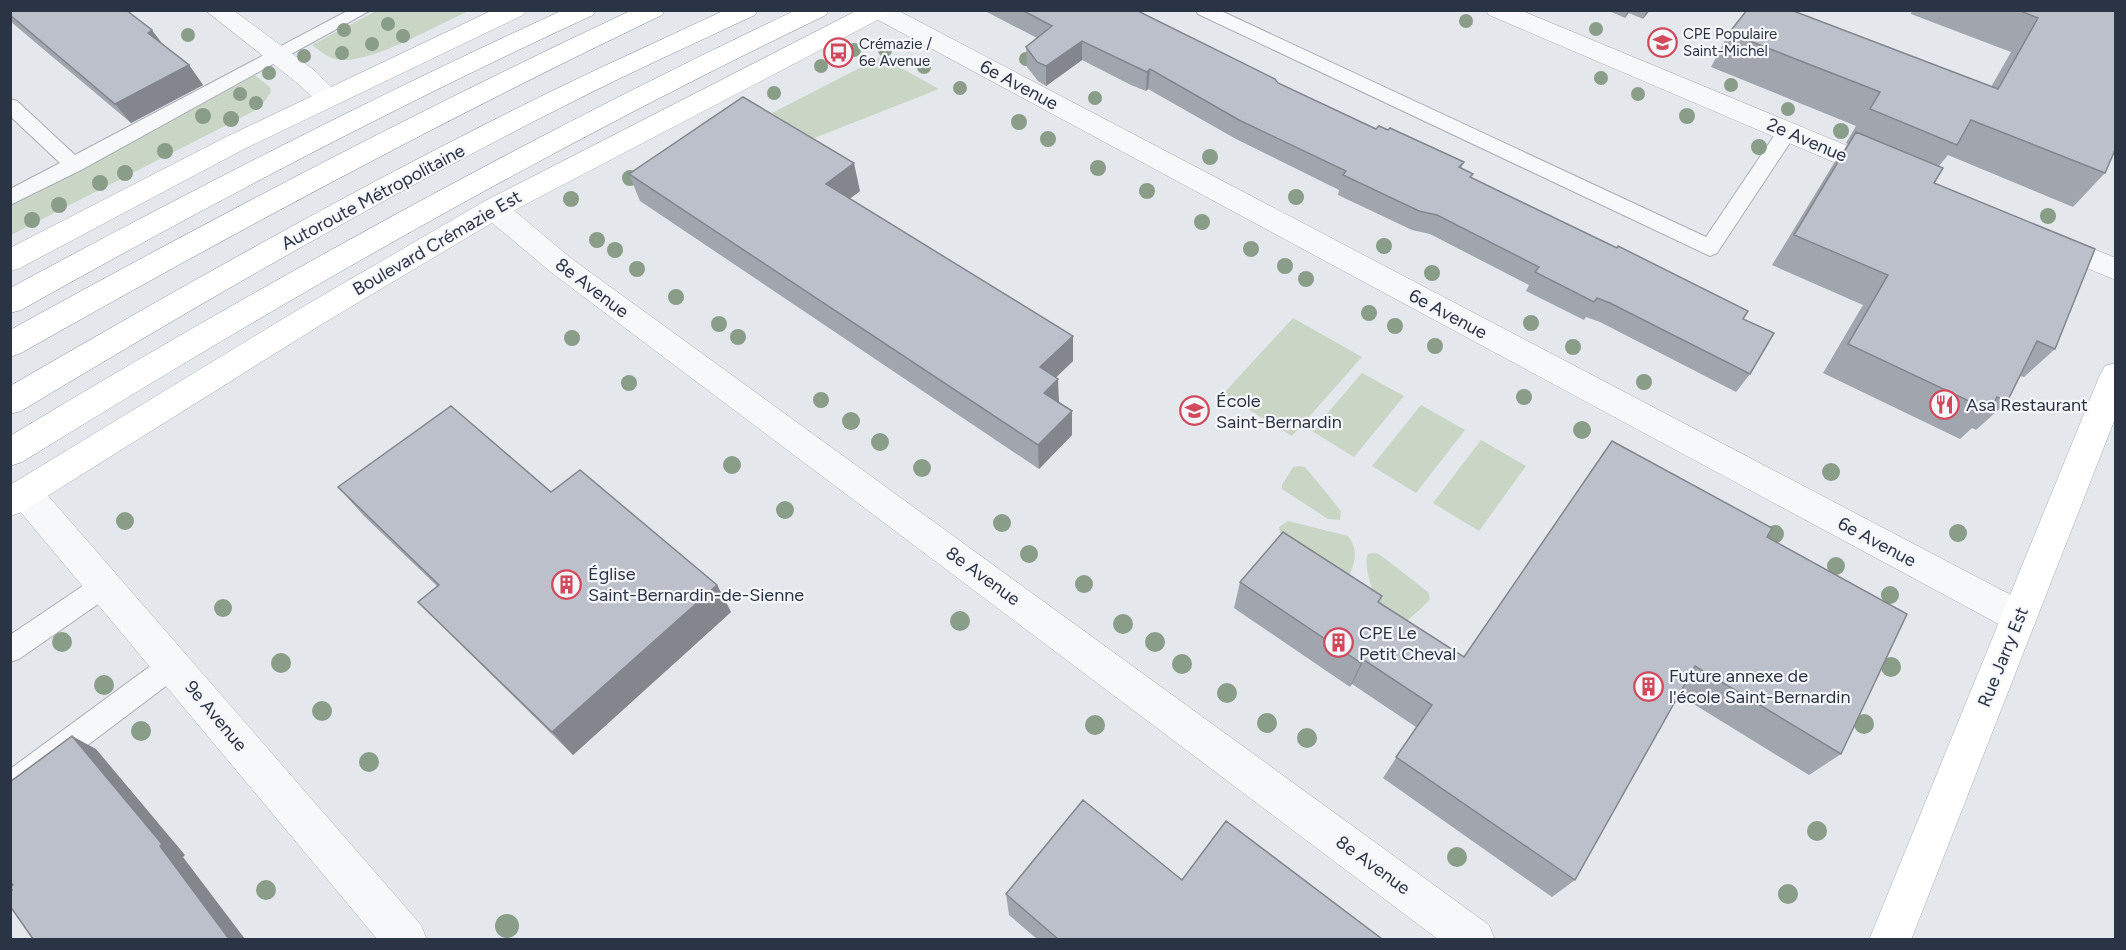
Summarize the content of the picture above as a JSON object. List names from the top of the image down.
{
  "streets": {
    "main road": ["Autoroute Métropolitaine", "Boulevard Crémazie Est", "Rue Jarry Est"],
    "street": [
      "6e Avenue",
      "2e Avenue",
      "8e Avenue",
      "9e Avenue"
    ]
  },
  "crossings": [
    ["6e Avenue", "Boulevard Crémazie Est"],
    ["6e Avenue", "Rue Jarry Est"],
    ["Boulevard Crémazie Est", "8e Avenue"],
    ["Boulevard Crémazie Est", "9e Avenue"]
  ],
  "places": {
    "school or university": ["CPE Populaire Saint-Michel", "École Saint-Bernardin"],
    "bus stop": ["Crémazie / 6e Avenue"],
    "restaurant": ["Asa Restaurant"],
    "building": ["Église Saint-Bernardin-de-Sienne", "CPE Le Petit Cheval", "Future annexe de l'école Saint-Bernardin"]
  }
}
